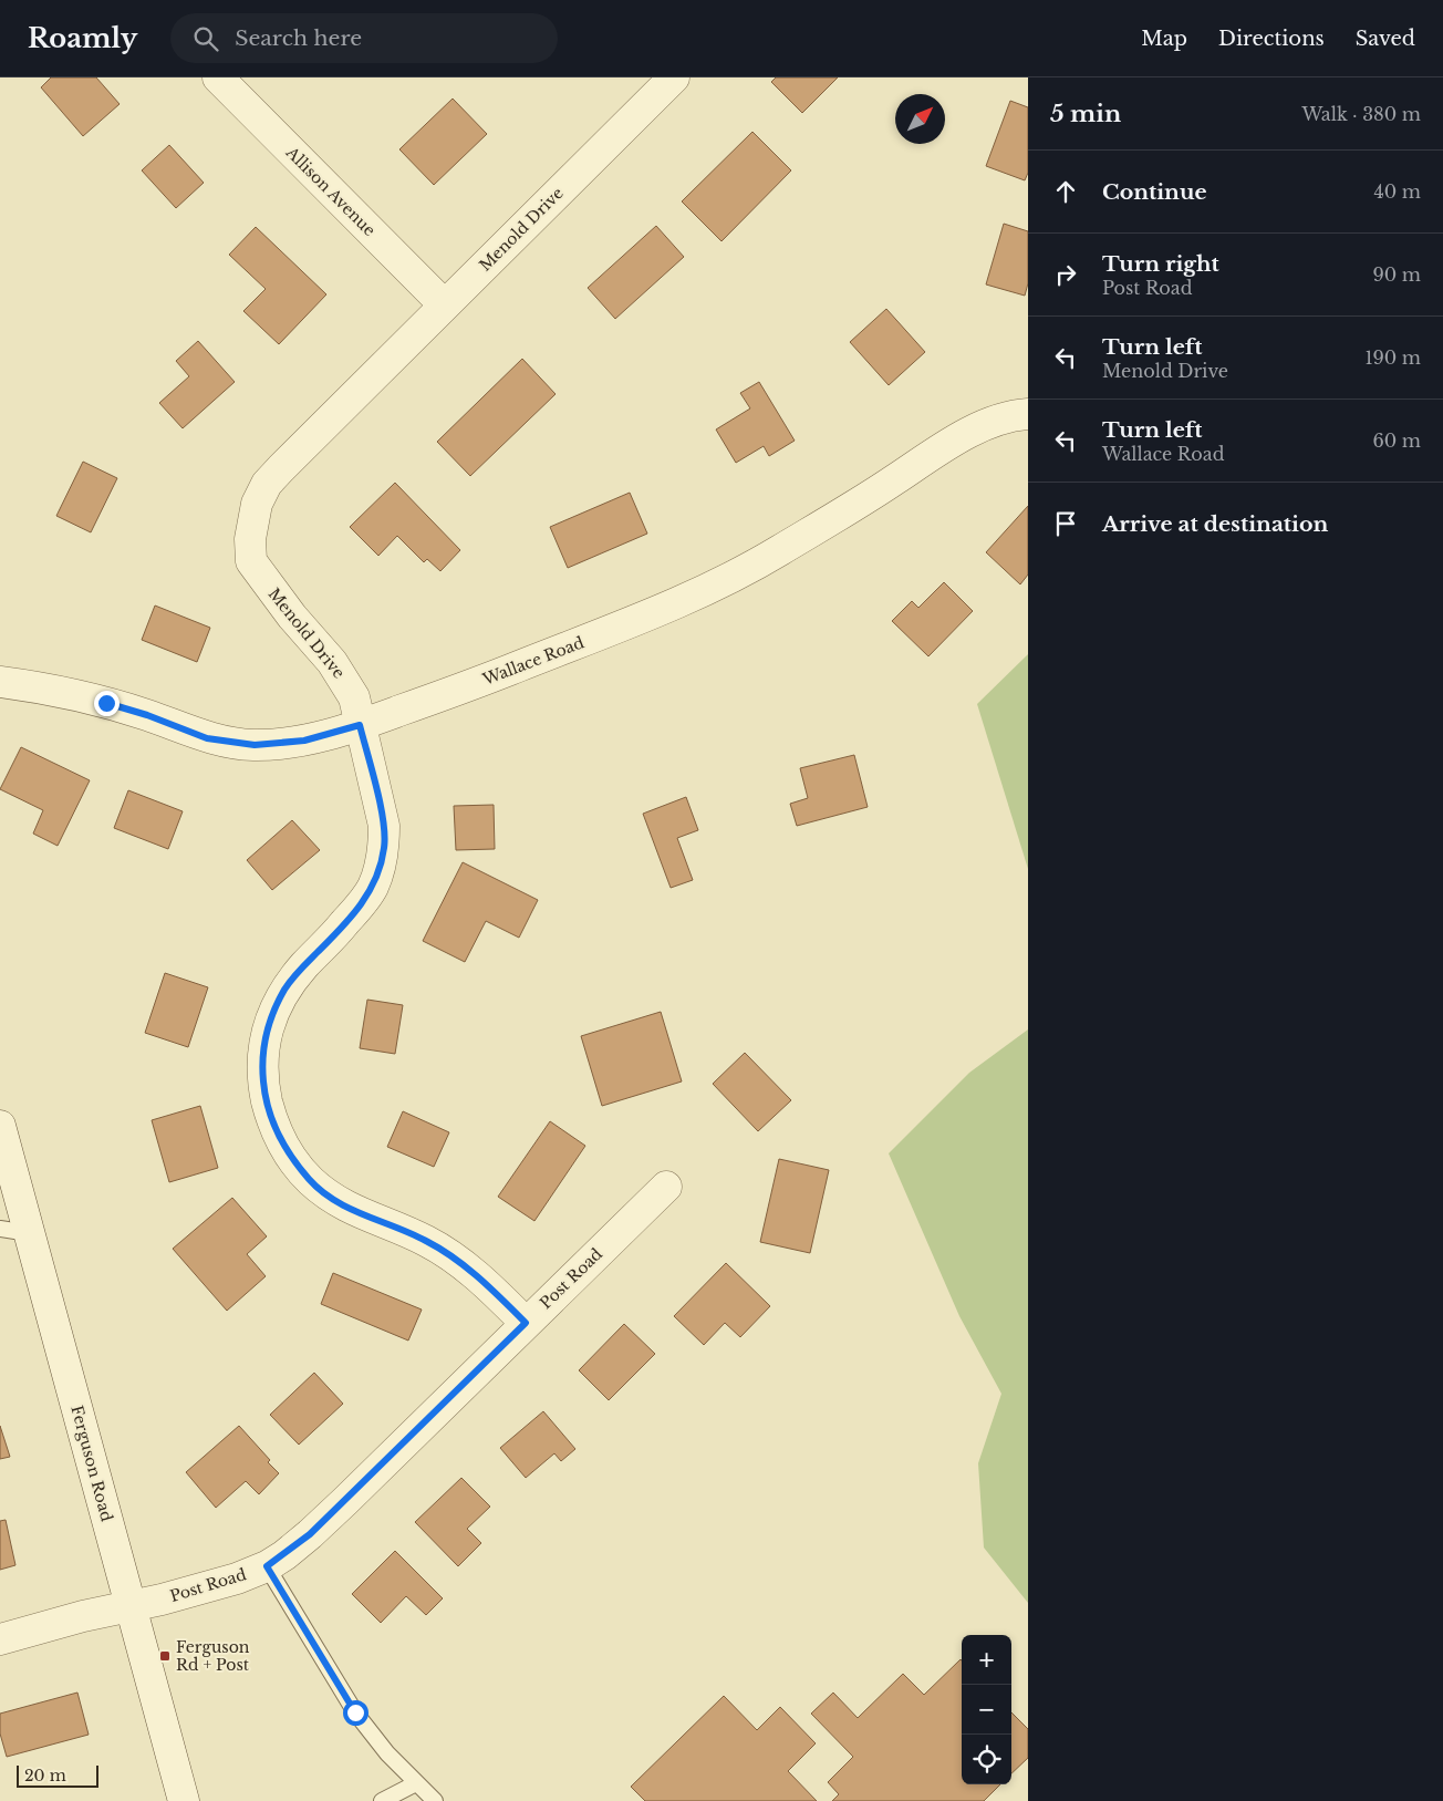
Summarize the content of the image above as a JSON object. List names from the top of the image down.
{
  "streets": {
    "street": [
      "Allison Avenue",
      "Menold Drive",
      "Wallace Road",
      "Post Road",
      "Ferguson Road"
    ]
  },
  "crossings": [
    ["Allison Avenue", "Menold Drive"],
    ["Menold Drive", "Wallace Road"],
    ["Menold Drive", "Post Road"],
    ["Post Road", "Ferguson Road"]
  ],
  "places": {
    "transit": ["Ferguson Rd + Post"]
  },
  "scale_bar": "20 m",
  "north": "top right",
  "page": {
    "header": "Roamly",
    "search": "Search here",
    "nav": ["Map", "Directions", "Saved"],
    "heading": ["5 min", "Walk · 380 m"],
    "list": [
      ["Continue", "40 m"],
      ["Turn right", "Post Road", "90 m"],
      ["Turn left", "Menold Drive", "190 m"],
      ["Turn left", "Wallace Road", "60 m"],
      "Arrive at destination"
    ],
    "map_buttons": ["+", "−"],
    "scale": "20 m"
  }
}
